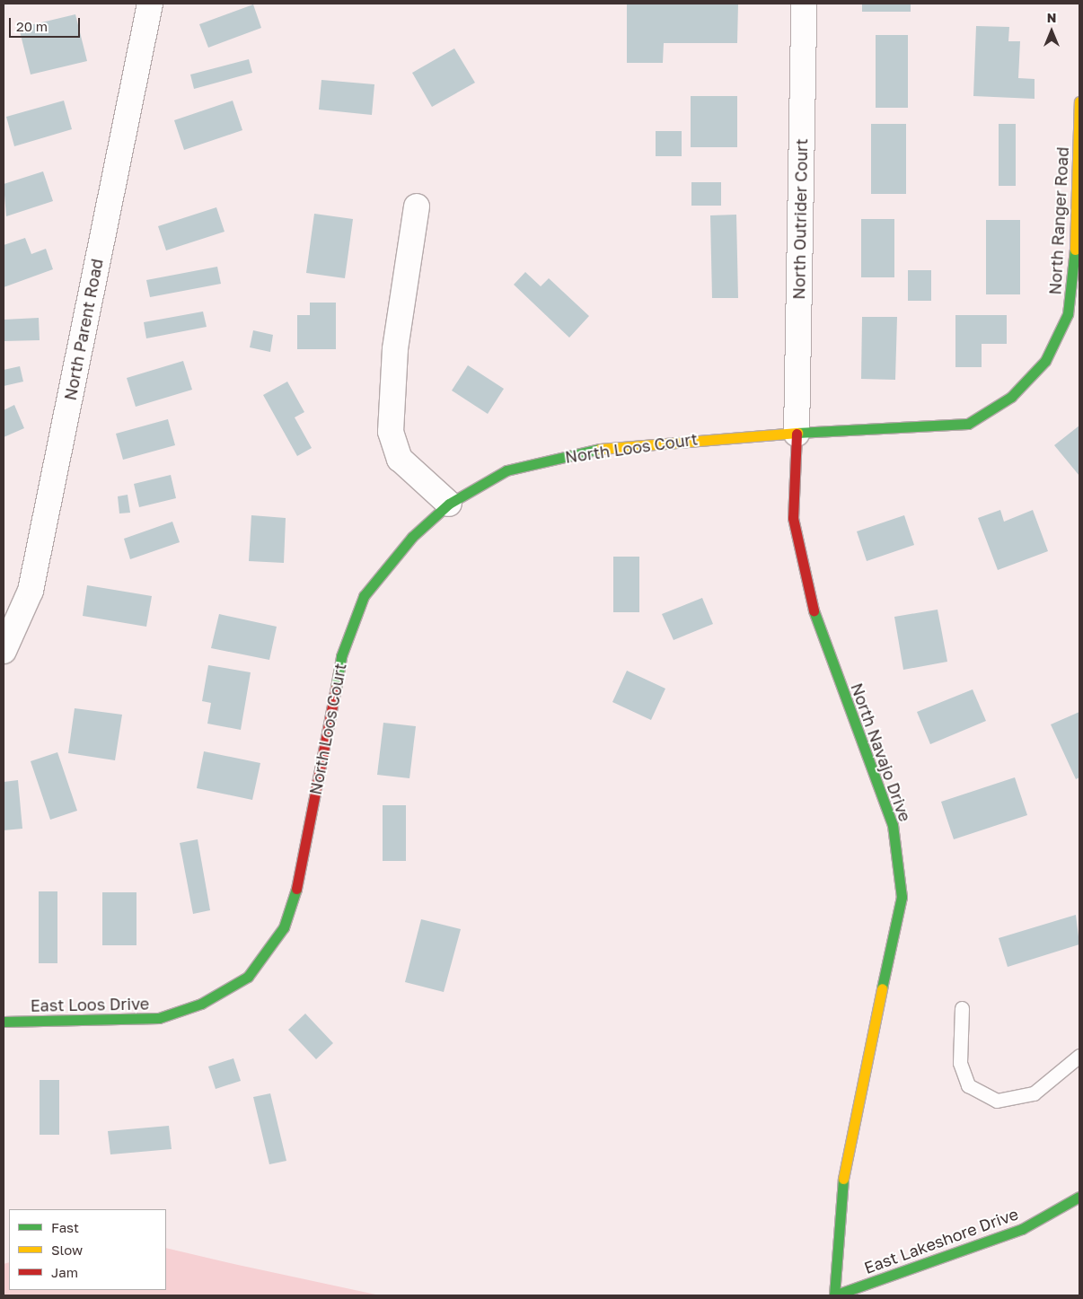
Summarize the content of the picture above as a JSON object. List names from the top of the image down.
{
  "streets": {
    "street": [
      "North Outrider Court",
      "North Ranger Road",
      "North Parent Road",
      "North Loos Court",
      "North Navajo Drive",
      "East Loos Drive",
      "East Lakeshore Drive"
    ]
  },
  "crossings": [
    ["North Outrider Court", "North Ranger Road"],
    ["North Outrider Court", "North Loos Court"],
    ["North Outrider Court", "North Navajo Drive"],
    ["North Ranger Road", "North Loos Court"],
    ["North Ranger Road", "North Navajo Drive"],
    ["North Loos Court", "North Navajo Drive"],
    ["North Loos Court", "East Loos Drive"],
    ["North Navajo Drive", "East Lakeshore Drive"]
  ],
  "legend": ["Fast", "Slow", "Jam"],
  "scale_bar": "20 m",
  "north": "top"
}
